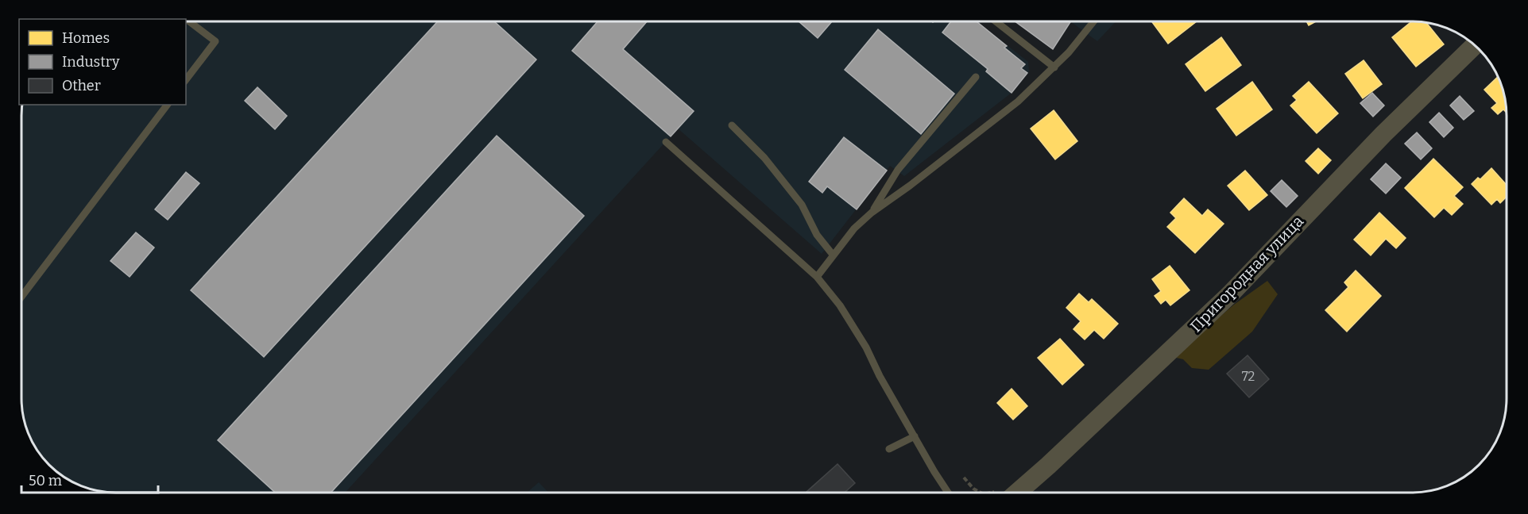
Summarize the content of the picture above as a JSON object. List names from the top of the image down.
{
  "streets": {
    "street": ["Пригородная улица"]
  },
  "house_numbers": ["72"],
  "legend": ["Homes", "Industry", "Other"],
  "scale_bar": "50 m"
}
